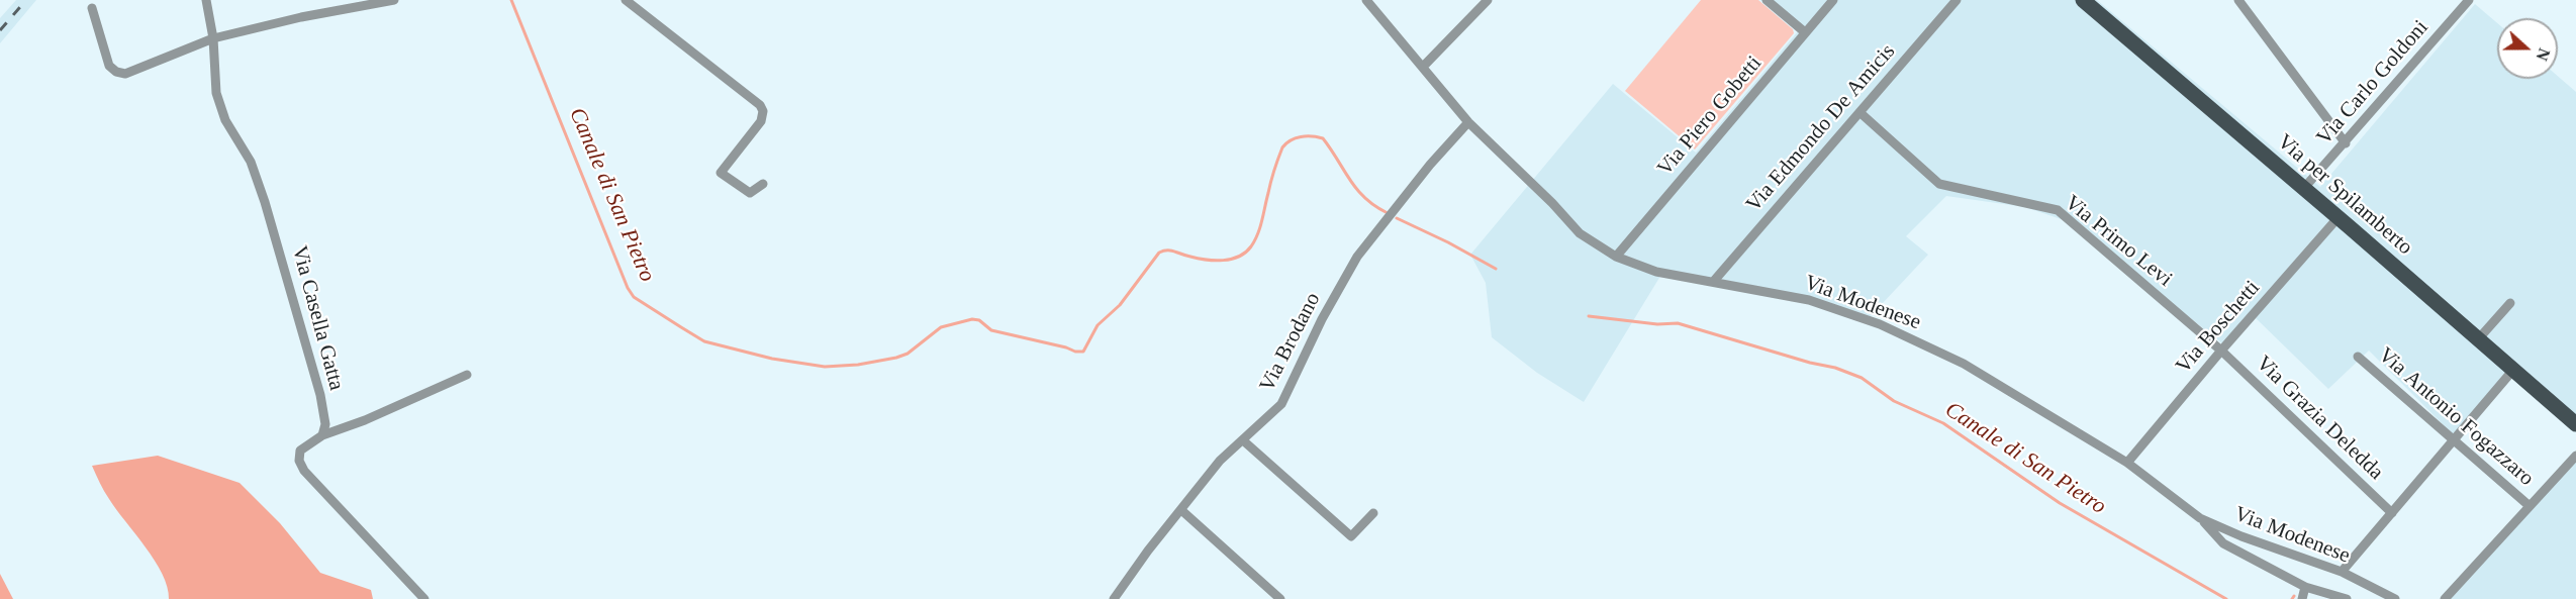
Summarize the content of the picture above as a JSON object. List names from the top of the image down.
{
  "streets": {
    "main road": ["Via per Spilamberto"],
    "street": [
      "Via Carlo Goldoni",
      "Via Piero Gobetti",
      "Via Edmondo De Amicis",
      "Via Primo Levi",
      "Via Modenese",
      "Via Casella Gatta",
      "Via Boschetti",
      "Via Brodano",
      "Via Antonio Fogazzaro",
      "Via Grazia Deledda"
    ]
  },
  "crossings": [
    ["Via Carlo Goldoni", "Via per Spilamberto"],
    ["Via Piero Gobetti", "Via Modenese"],
    ["Via Edmondo De Amicis", "Via Primo Levi"],
    ["Via Edmondo De Amicis", "Via Modenese"],
    ["Via per Spilamberto", "Via Boschetti"],
    ["Via Primo Levi", "Via Boschetti"],
    ["Via Primo Levi", "Via Grazia Deledda"],
    ["Via Modenese", "Via Boschetti"],
    ["Via Modenese", "Via Brodano"],
    ["Via Boschetti", "Via Grazia Deledda"]
  ],
  "water": ["Canale di San Pietro"],
  "north": "right"
}
